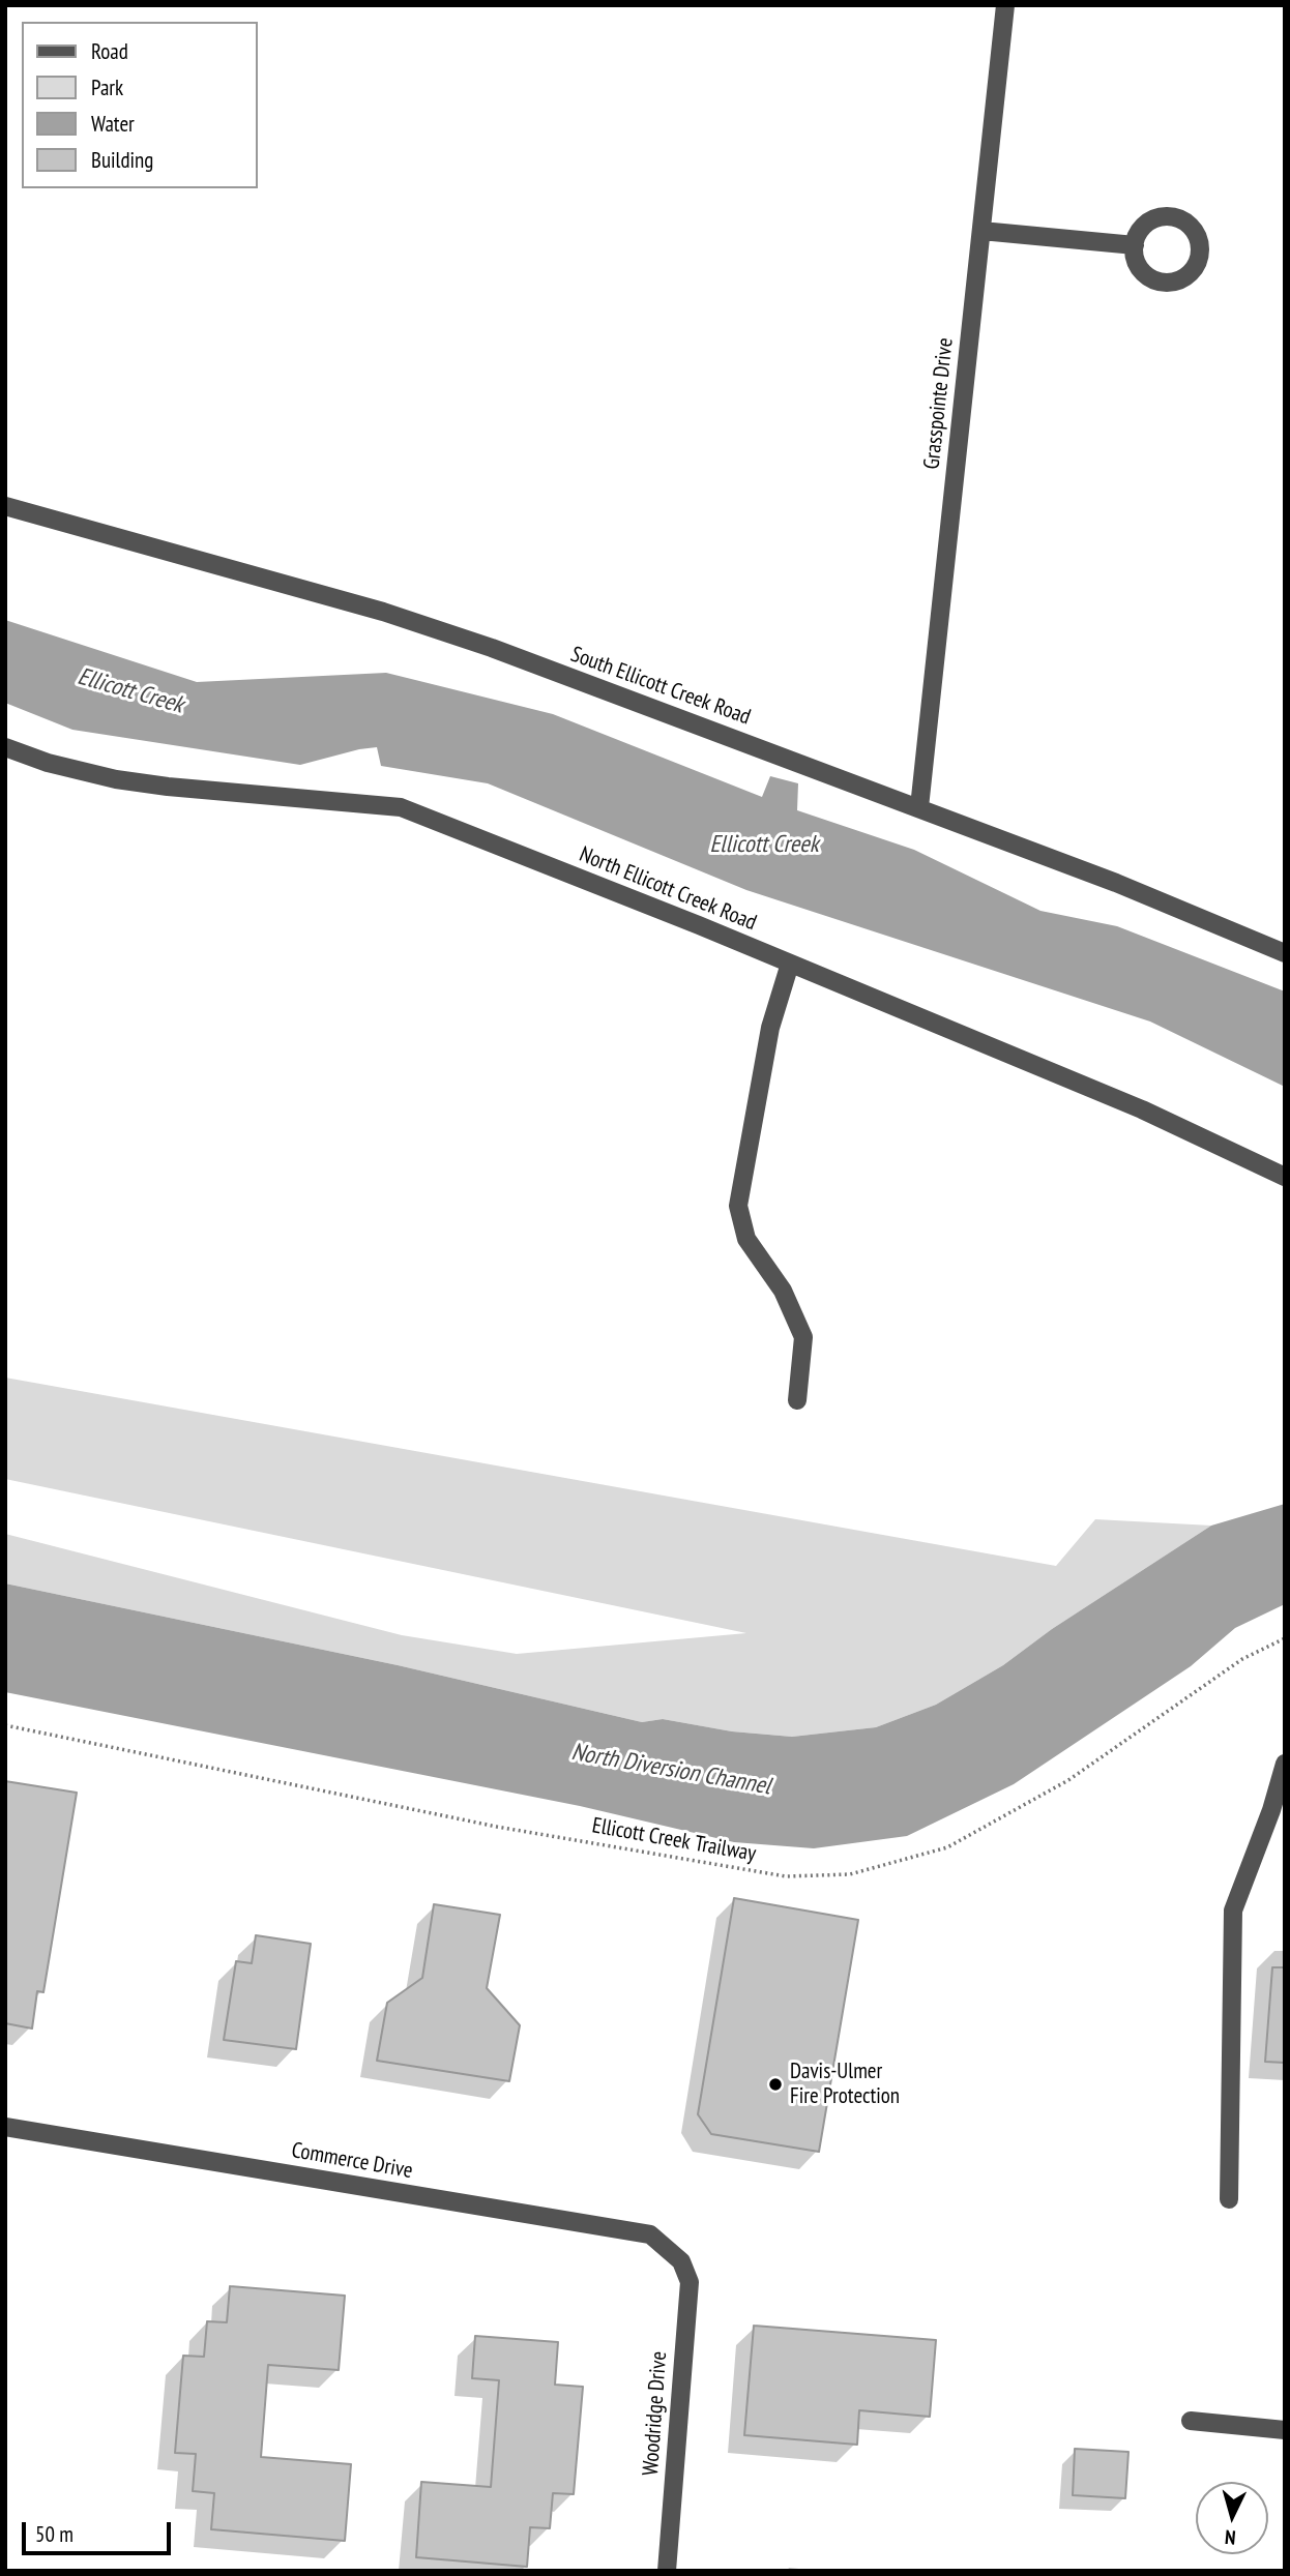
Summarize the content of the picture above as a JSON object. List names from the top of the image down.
{
  "streets": {
    "street": [
      "Grasspointe Drive",
      "South Ellicott Creek Road",
      "North Ellicott Creek Road",
      "Commerce Drive",
      "Woodridge Drive"
    ],
    "path": ["Ellicott Creek Trailway"]
  },
  "crossings": [
    ["Grasspointe Drive", "South Ellicott Creek Road"],
    ["Commerce Drive", "Woodridge Drive"]
  ],
  "water": ["Ellicott Creek", "North Diversion Channel"],
  "places": ["Davis-Ulmer Fire Protection"],
  "legend": [
    "Road",
    "Park",
    "Water",
    "Building"
  ],
  "scale_bar": "50 m",
  "north": "bottom"
}
